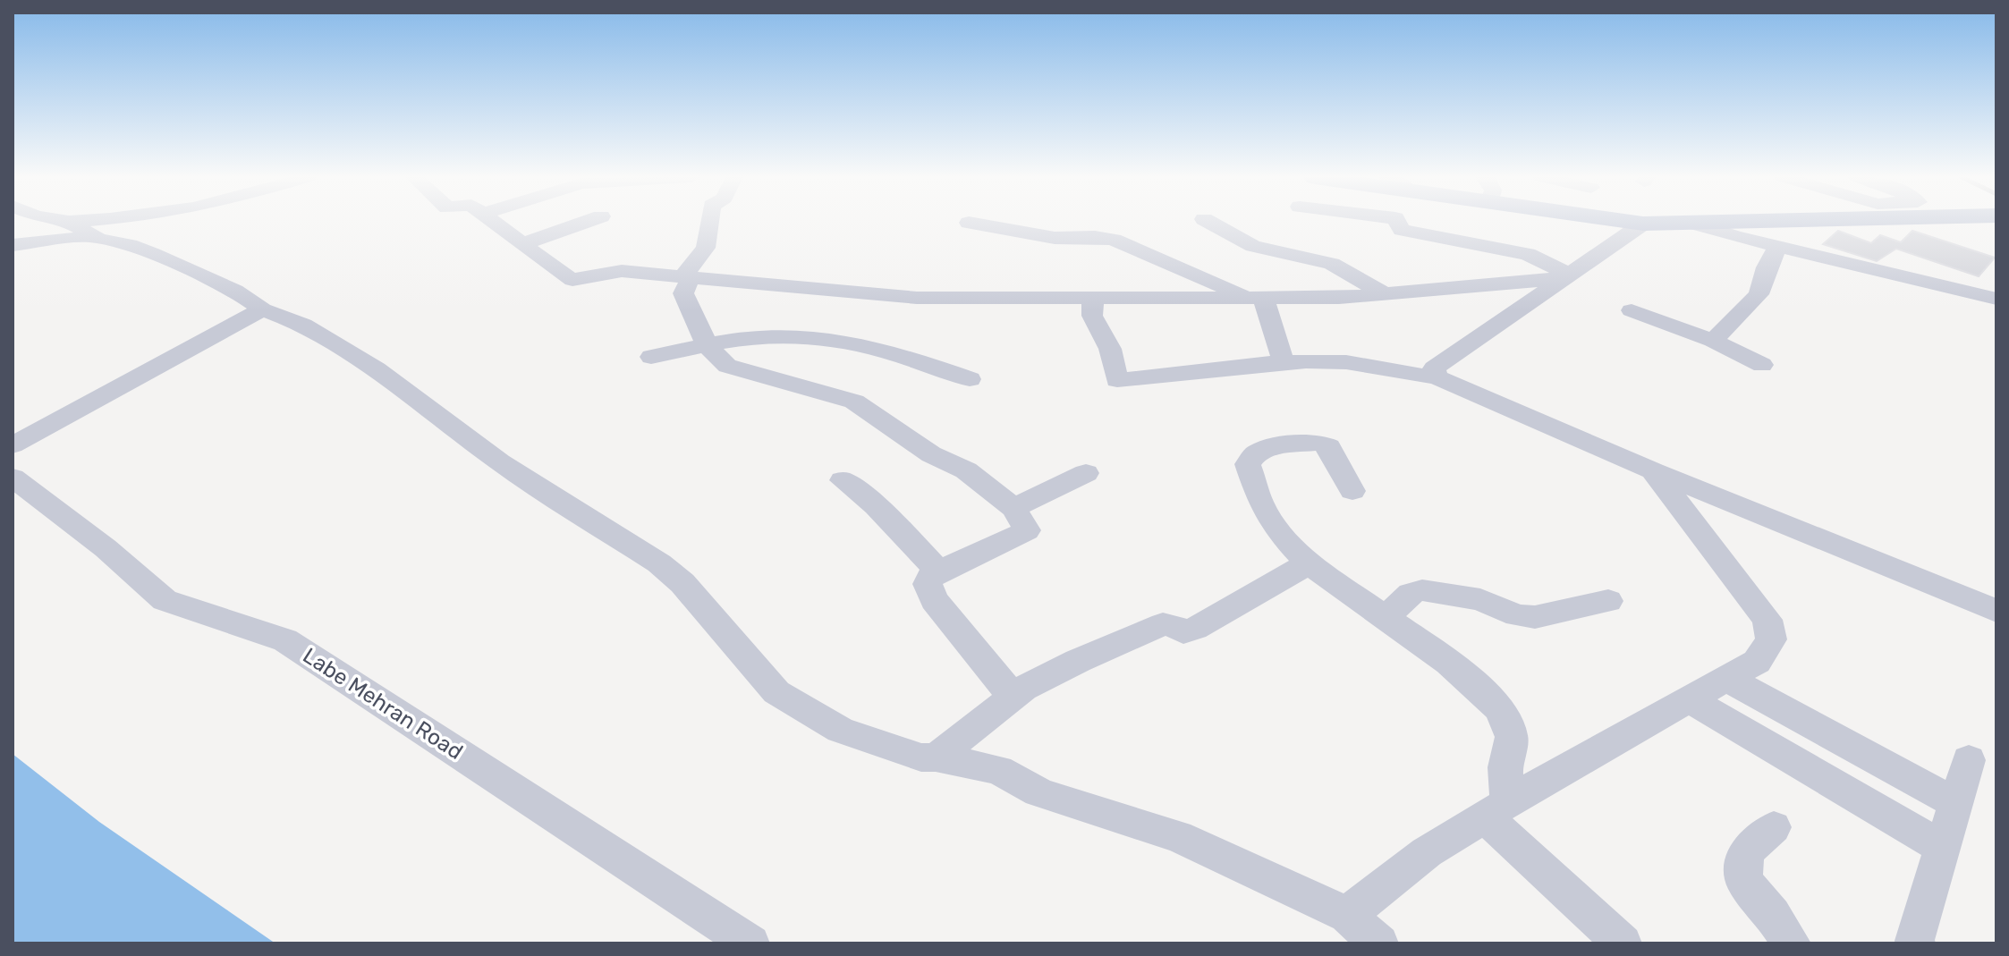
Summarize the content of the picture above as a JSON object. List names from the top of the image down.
{
  "streets": {
    "street": ["Labe Mehran Road"]
  }
}
